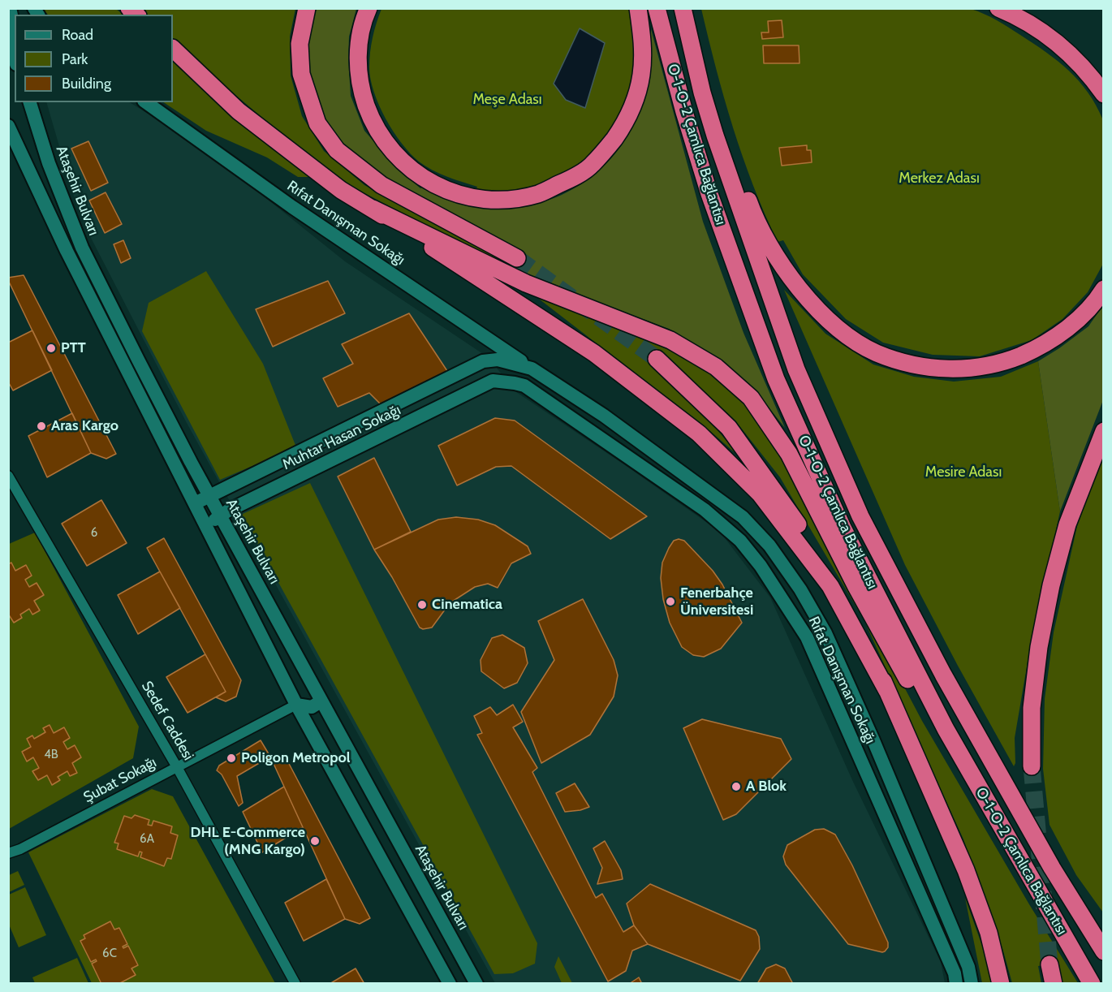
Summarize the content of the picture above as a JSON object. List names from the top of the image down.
{
  "streets": {
    "highway": ["O-1-O-2 Çamlıca Bağlantısı"],
    "street": [
      "Ataşehir Bulvarı",
      "Rıfat Danışman Sokağı",
      "Muhtar Hasan Sokağı",
      "Sedef Caddesi",
      "Şubat Sokağı"
    ]
  },
  "crossings": [
    ["Ataşehir Bulvarı", "Muhtar Hasan Sokağı"],
    ["Rıfat Danışman Sokağı", "Muhtar Hasan Sokağı"],
    ["Sedef Caddesi", "Şubat Sokağı"]
  ],
  "parks": ["Meşe Adası", "Merkez Adası", "Mesire Adası"],
  "places": [
    "PTT",
    "Aras Kargo",
    "Fenerbahçe Üniversitesi",
    "Cinematica",
    "Poligon Metropol",
    "A Blok",
    "DHL E-Commerce (MNG Kargo)"
  ],
  "house_numbers": [
    "6",
    "4B",
    "6A",
    "6C"
  ],
  "legend": ["Road", "Park", "Building"]
}
